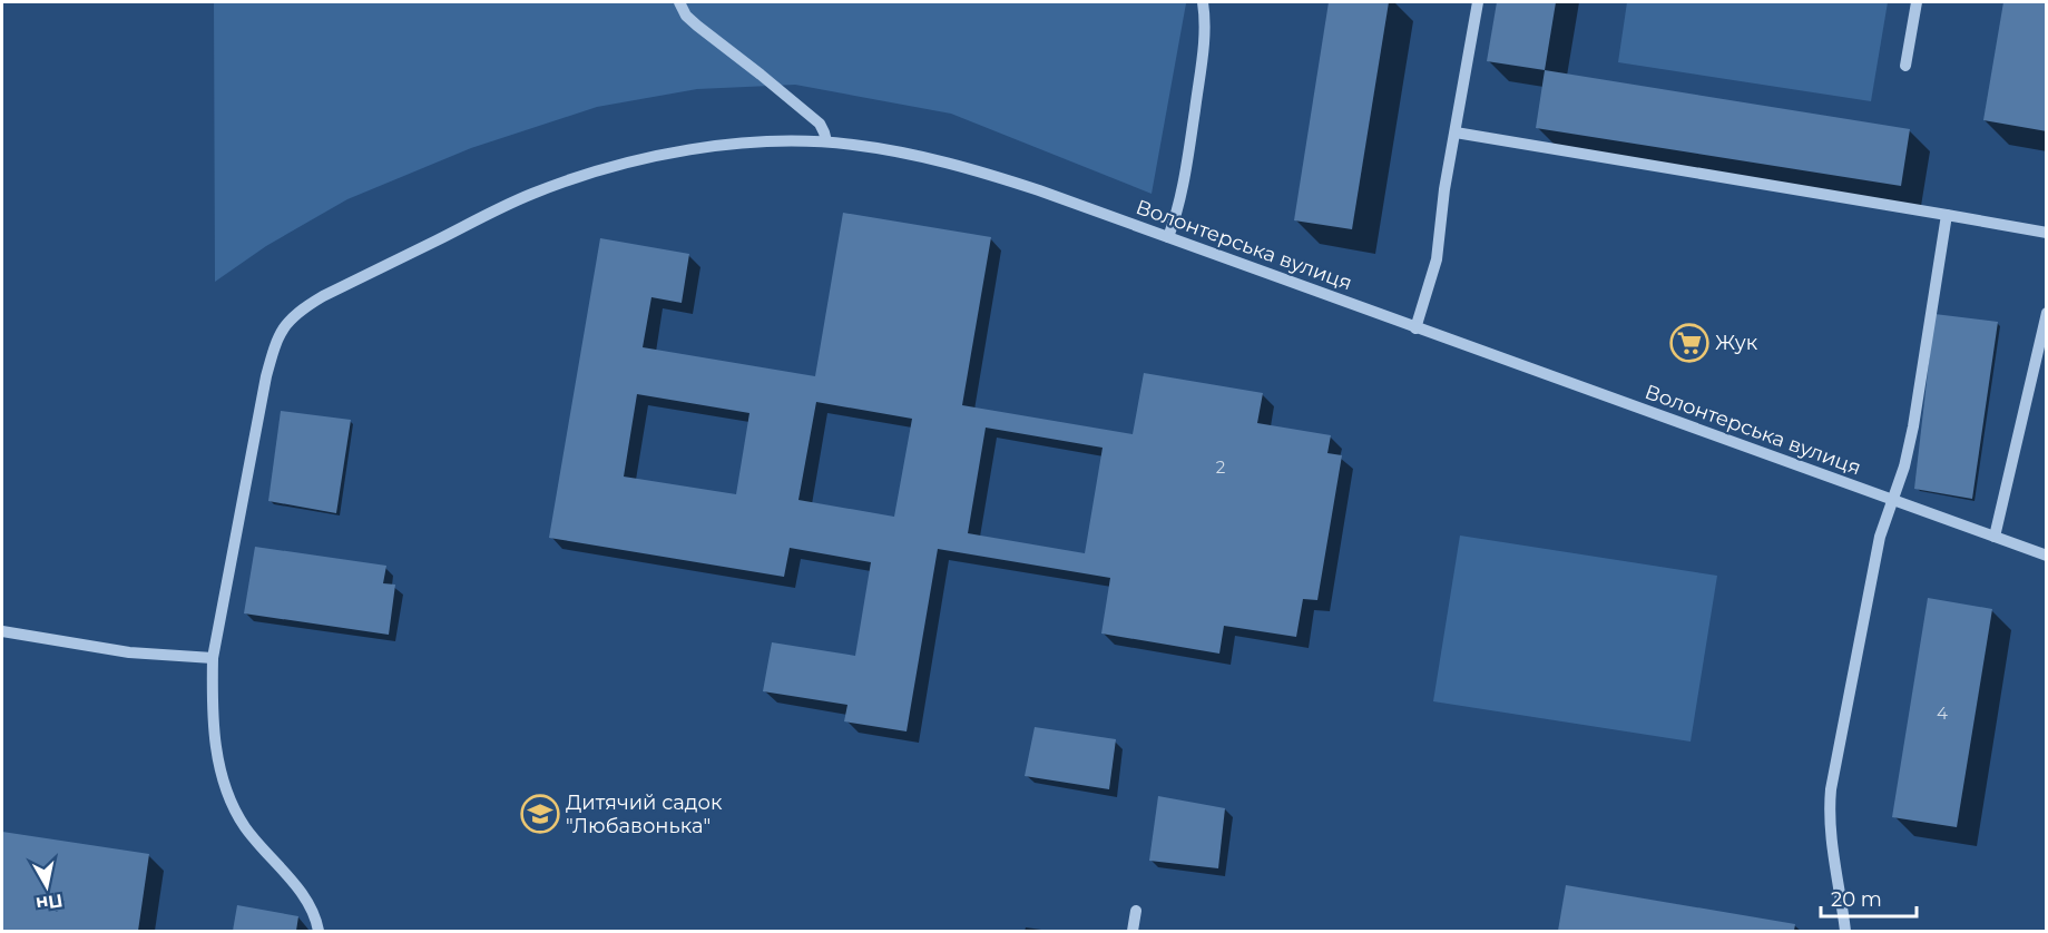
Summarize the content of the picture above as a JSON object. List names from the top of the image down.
{
  "streets": {
    "street": ["Волонтерська вулиця"]
  },
  "places": {
    "supermarket": ["Жук"],
    "school or university": ["Дитячий садок \"Любавонька\""]
  },
  "house_numbers": ["2", "4"],
  "scale_bar": "20 m",
  "north": "bottom"
}
